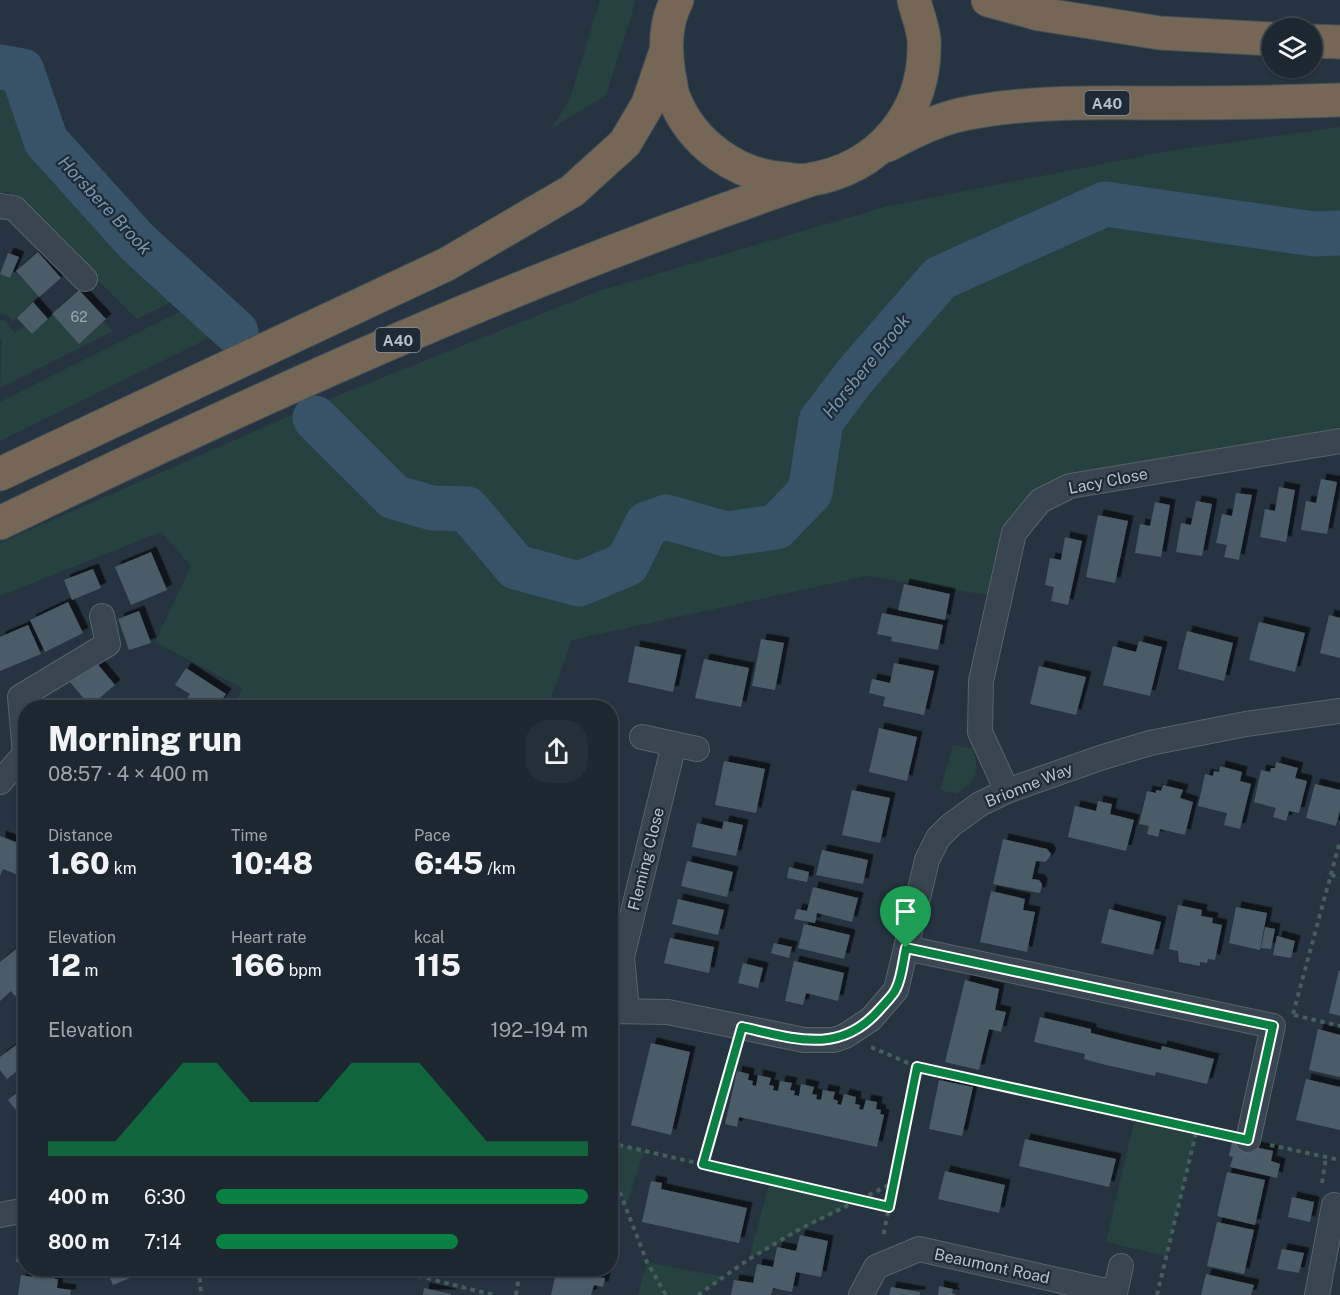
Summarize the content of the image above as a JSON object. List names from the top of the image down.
{
  "streets": {
    "highway": ["A40"],
    "street": [
      "Lacy Close",
      "Brionne Way",
      "Fleming Close",
      "Beaumont Road"
    ]
  },
  "crossings": [
    ["Lacy Close", "Brionne Way"],
    ["Brionne Way", "Fleming Close"]
  ],
  "water": ["Horsbere Brook"],
  "house_numbers": ["62"],
  "page": {
    "heading": ["Morning run", "08:57 · 4 × 400 m"],
    "stats": [
      ["Distance", "1.60 km"],
      ["Time", "10:48"],
      ["Pace", "6:45 /km"],
      ["Elevation", "12 m"],
      ["Heart rate", "166 bpm"],
      ["kcal", "115"]
    ],
    "chart": ["Elevation", "192–194 m"],
    "list": [
      {
        "name": "400 m",
        "note": "6:30"
      },
      {
        "name": "800 m",
        "note": "7:14"
      }
    ]
  }
}
